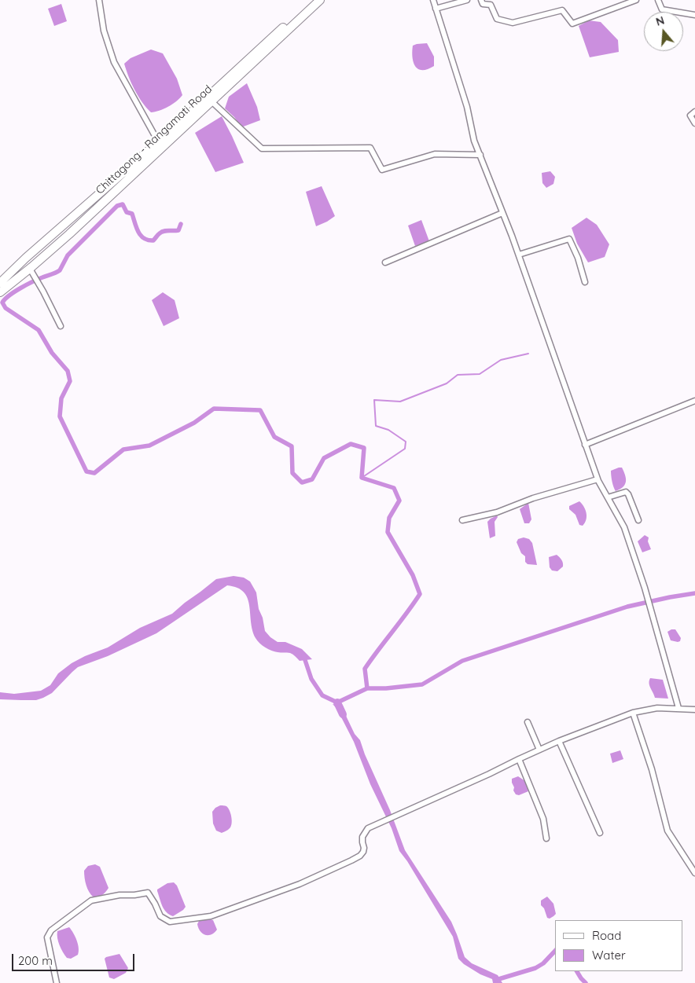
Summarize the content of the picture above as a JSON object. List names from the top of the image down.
{
  "streets": {
    "highway": ["Chittagong - Rangamati Road"]
  },
  "legend": ["Road", "Water"],
  "scale_bar": "200 m",
  "north": "top"
}
